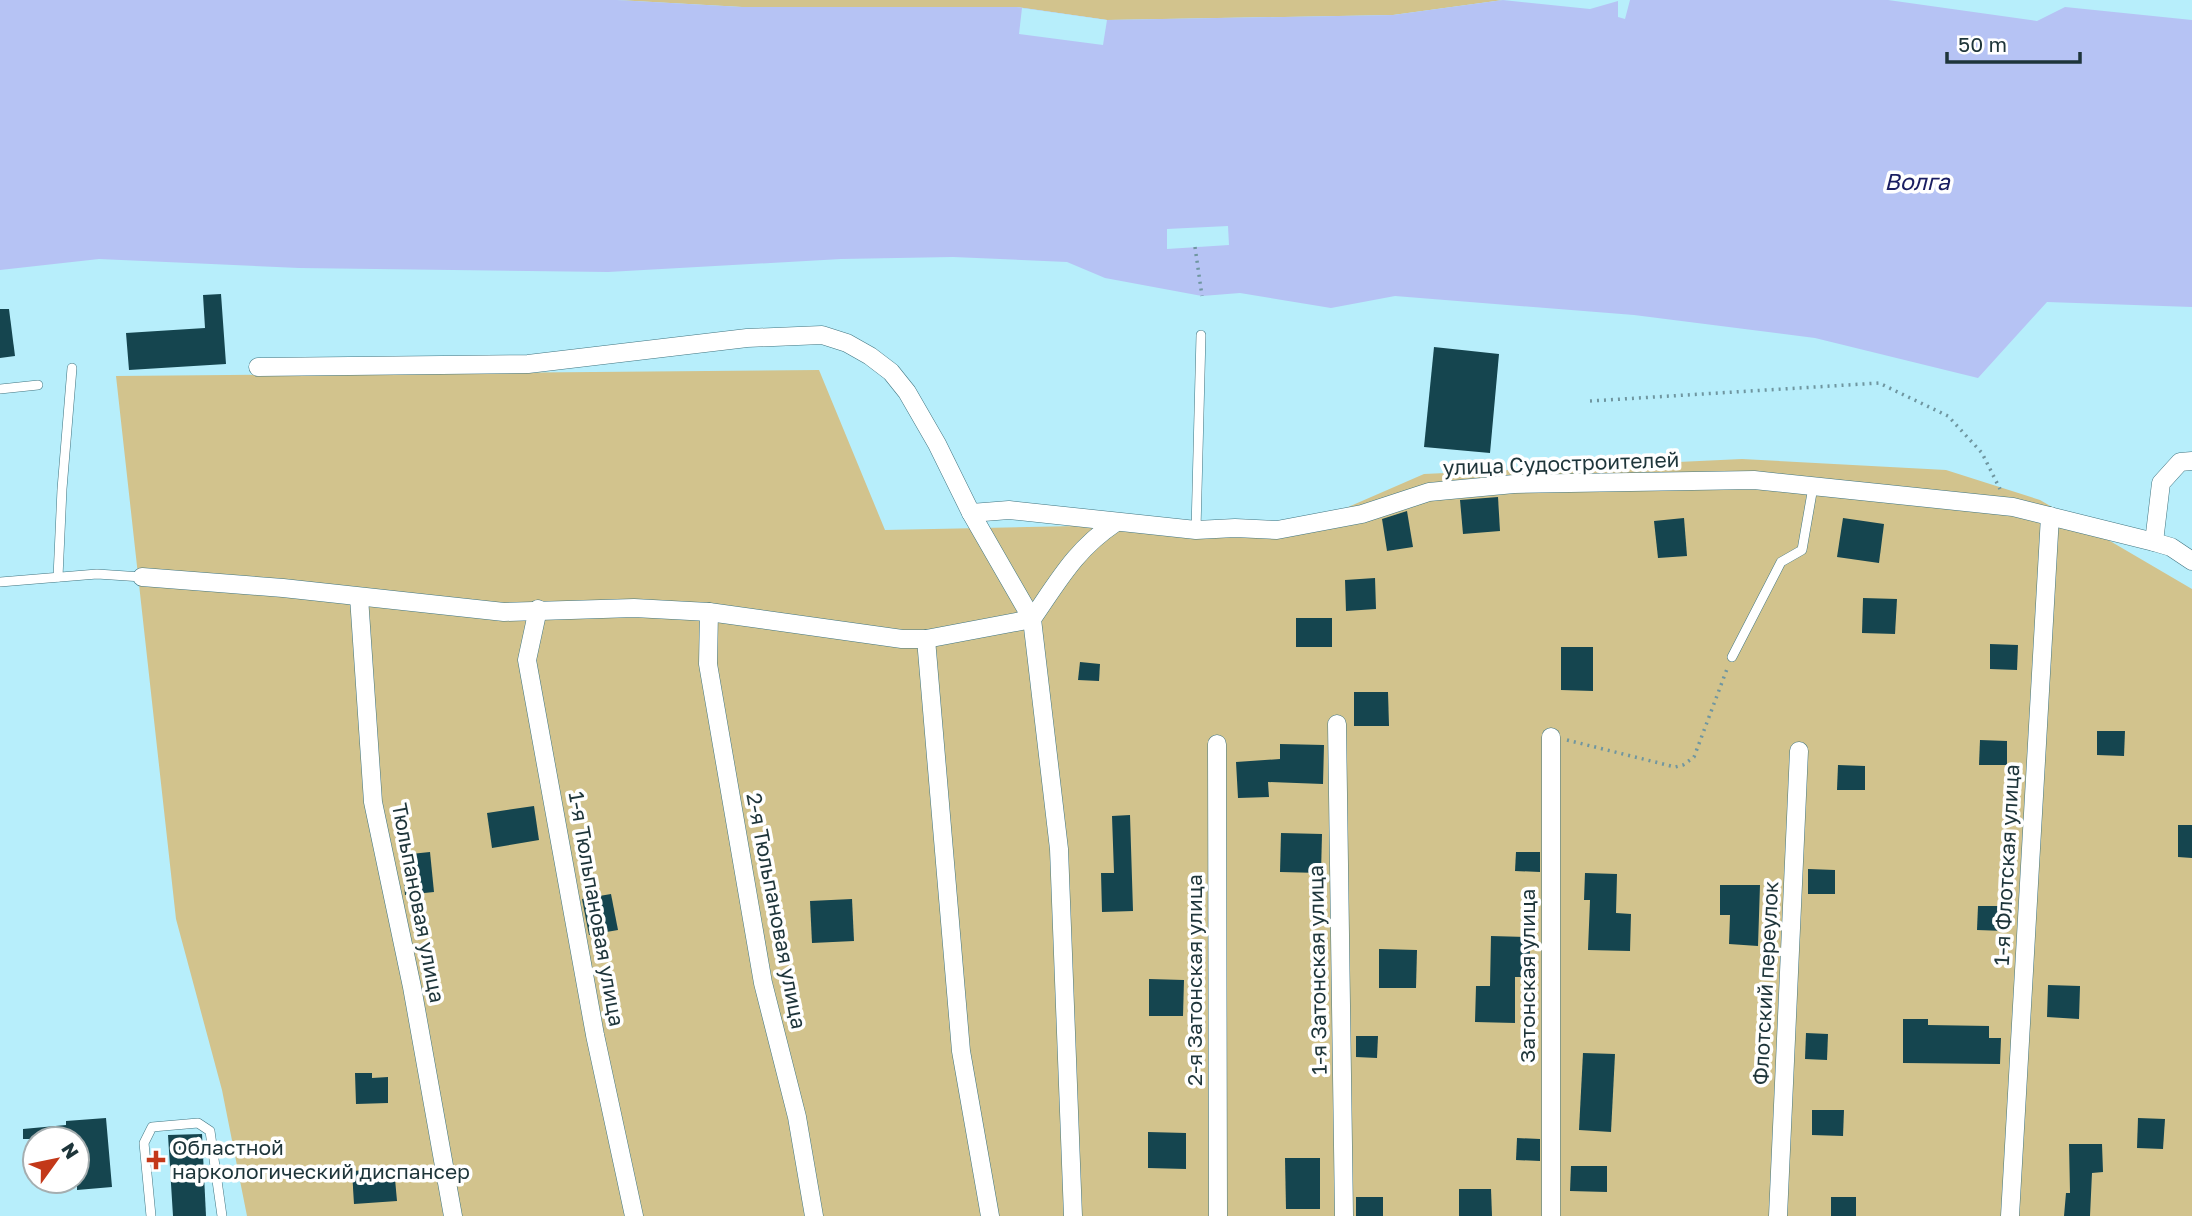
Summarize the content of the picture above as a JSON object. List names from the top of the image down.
{
  "streets": {
    "street": [
      "улица Судостроителей",
      "1-я Флотская улица",
      "Тюльпановая улица",
      "1-я Тюльпановая улица",
      "2-я Тюльпановая улица",
      "1-я Затонская улица",
      "Затонская улица",
      "2-я Затонская улица",
      "Флотский переулок"
    ]
  },
  "crossings": [
    ["улица Судостроителей", "1-я Флотская улица"]
  ],
  "water": ["Волга"],
  "places": {
    "health": ["Областной наркологический диспансер"]
  },
  "scale_bar": "50 m",
  "north": "top right"
}
